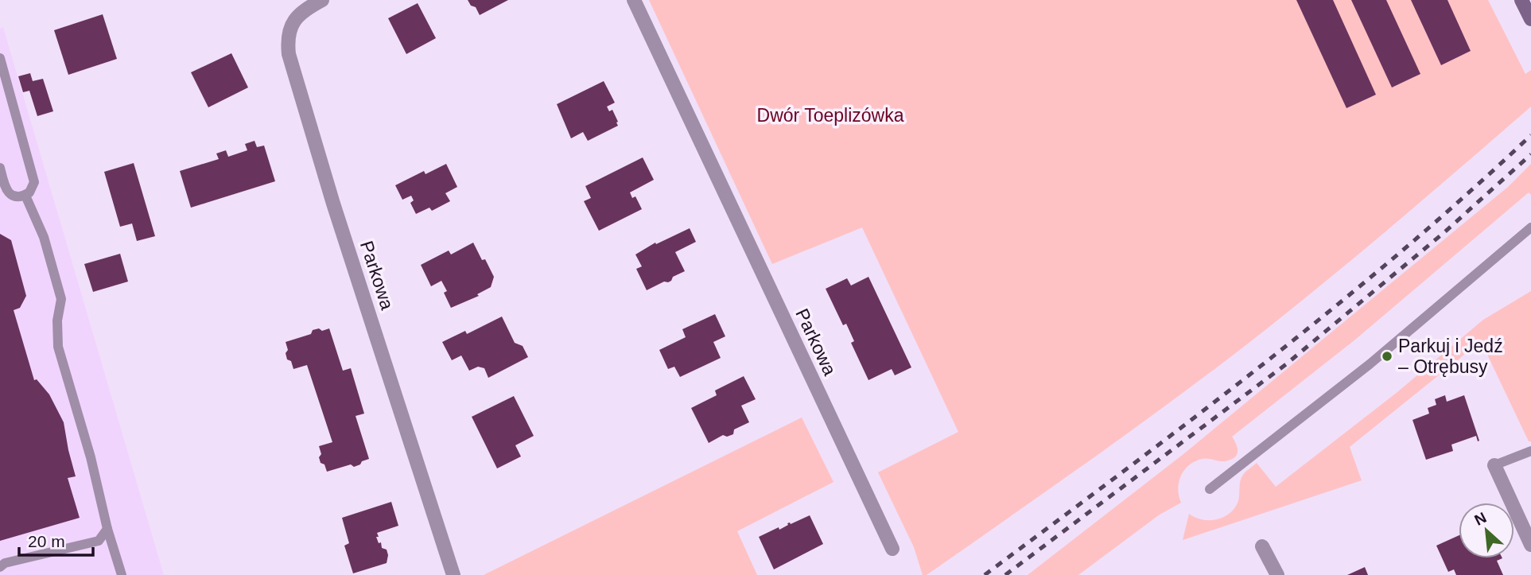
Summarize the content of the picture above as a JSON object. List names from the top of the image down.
{
  "streets": {
    "street": ["Parkowa"]
  },
  "parks": ["Dwór Toeplizówka"],
  "places": ["Parkuj i Jedź – Otrębusy"],
  "scale_bar": "20 m",
  "north": "top left"
}
